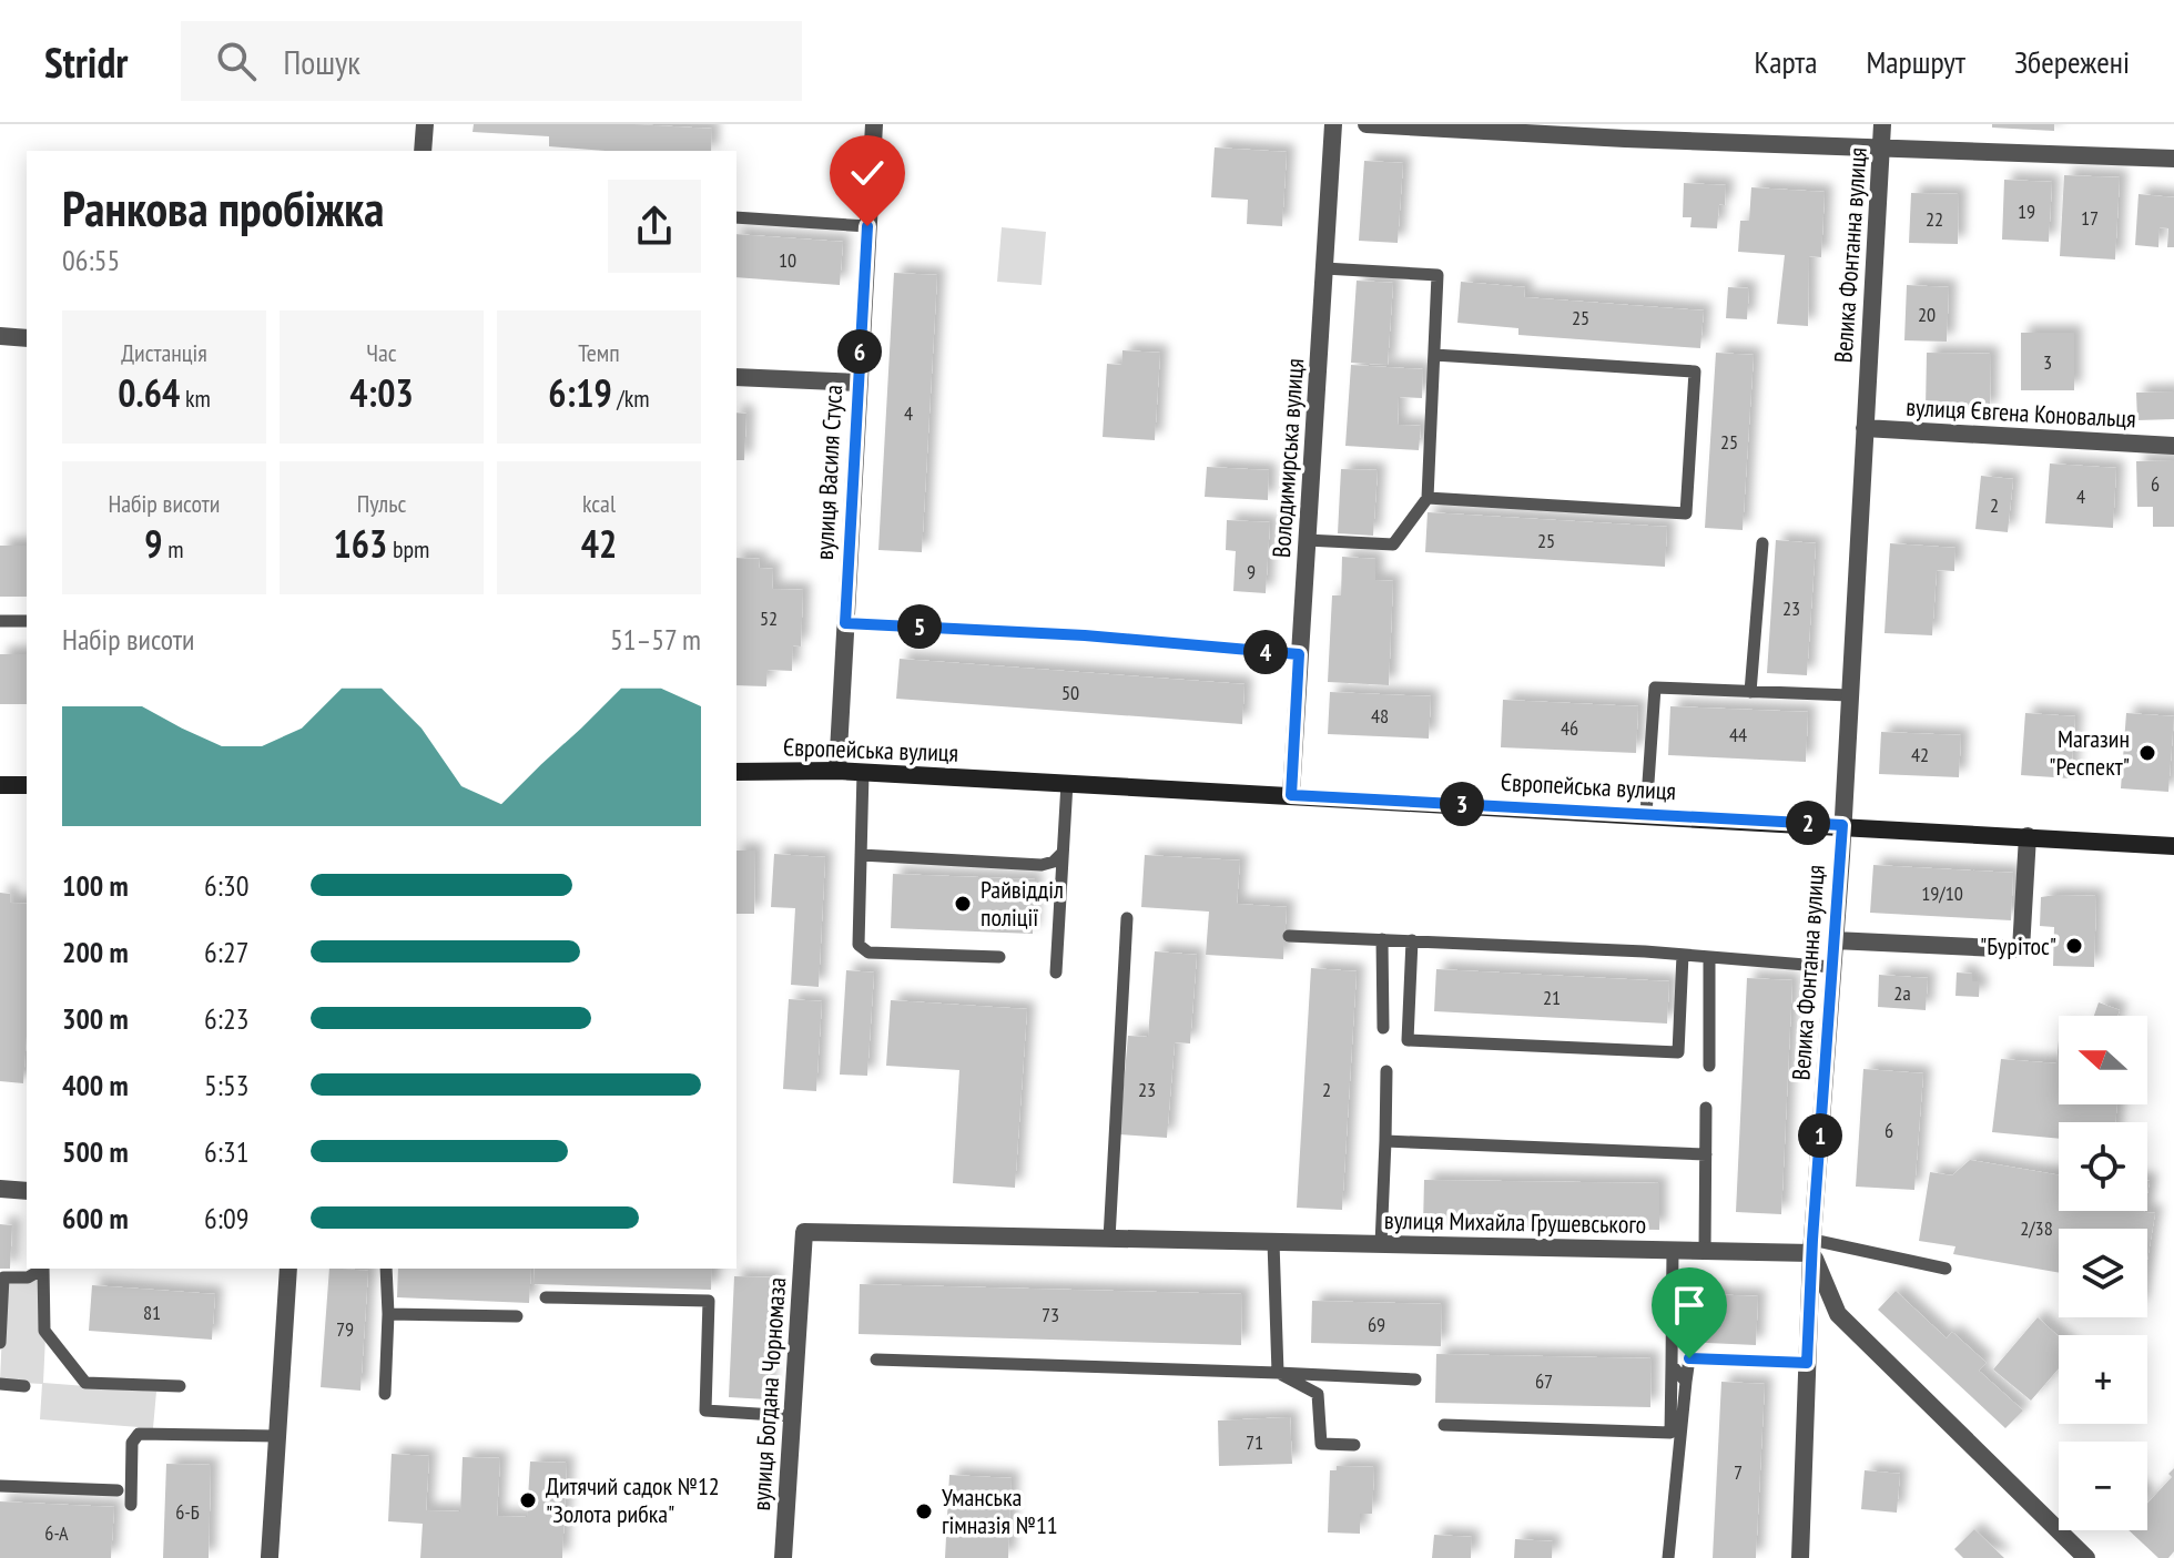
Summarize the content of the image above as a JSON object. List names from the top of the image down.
{
  "streets": {
    "main road": ["Європейська вулиця"],
    "street": [
      "Велика Фонтанна вулиця",
      "вулиця Євгена Коновальця",
      "Володимирська вулиця",
      "вулиця Василя Стуса",
      "вулиця Михайла Грушевського",
      "вулиця Богдана Чорномаза"
    ]
  },
  "crossings": [
    ["Велика Фонтанна вулиця", "вулиця Євгена Коновальця"],
    ["Велика Фонтанна вулиця", "Європейська вулиця"],
    ["Велика Фонтанна вулиця", "вулиця Михайла Грушевського"],
    ["Володимирська вулиця", "Європейська вулиця"],
    ["вулиця Василя Стуса", "Європейська вулиця"],
    ["вулиця Михайла Грушевського", "вулиця Богдана Чорномаза"]
  ],
  "places": [
    "Магазин \"Респект\"",
    "Райвідділ поліції",
    "\"Бурітос\"",
    "Дитячий садок №12 \"Золота рибка\"",
    "Уманська гімназія №11"
  ],
  "house_numbers": [
    "19",
    "17",
    "22",
    "10",
    "20",
    "25",
    "3",
    "4",
    "25",
    "6",
    "4",
    "2",
    "25",
    "9",
    "23",
    "52",
    "50",
    "48",
    "46",
    "44",
    "42",
    "19/10",
    "2а",
    "21",
    "23",
    "2",
    "6",
    "2/38",
    "81",
    "73",
    "69",
    "79",
    "67",
    "71",
    "7",
    "6-Б",
    "6-А"
  ],
  "north": "left",
  "page": {
    "header": "Stridr",
    "search": "Пошук",
    "nav": ["Карта", "Маршрут", "Збережені"],
    "heading": ["Ранкова пробіжка", "06:55"],
    "stats": [
      ["Дистанція", "0.64 km"],
      ["Час", "4:03"],
      ["Темп", "6:19 /km"],
      ["Набір висоти", "9 m"],
      ["Пульс", "163 bpm"],
      ["kcal", "42"]
    ],
    "pins": [
      "6",
      "5",
      "4",
      "3",
      "2",
      "1"
    ],
    "chart": ["Набір висоти", "51–57 m"],
    "list": [
      {
        "name": "100 m",
        "note": "6:30"
      },
      {
        "name": "200 m",
        "note": "6:27"
      },
      {
        "name": "300 m",
        "note": "6:23"
      },
      {
        "name": "400 m",
        "note": "5:53"
      },
      {
        "name": "500 m",
        "note": "6:31"
      },
      {
        "name": "600 m",
        "note": "6:09"
      }
    ],
    "map_buttons": ["+", "−"]
  }
}
